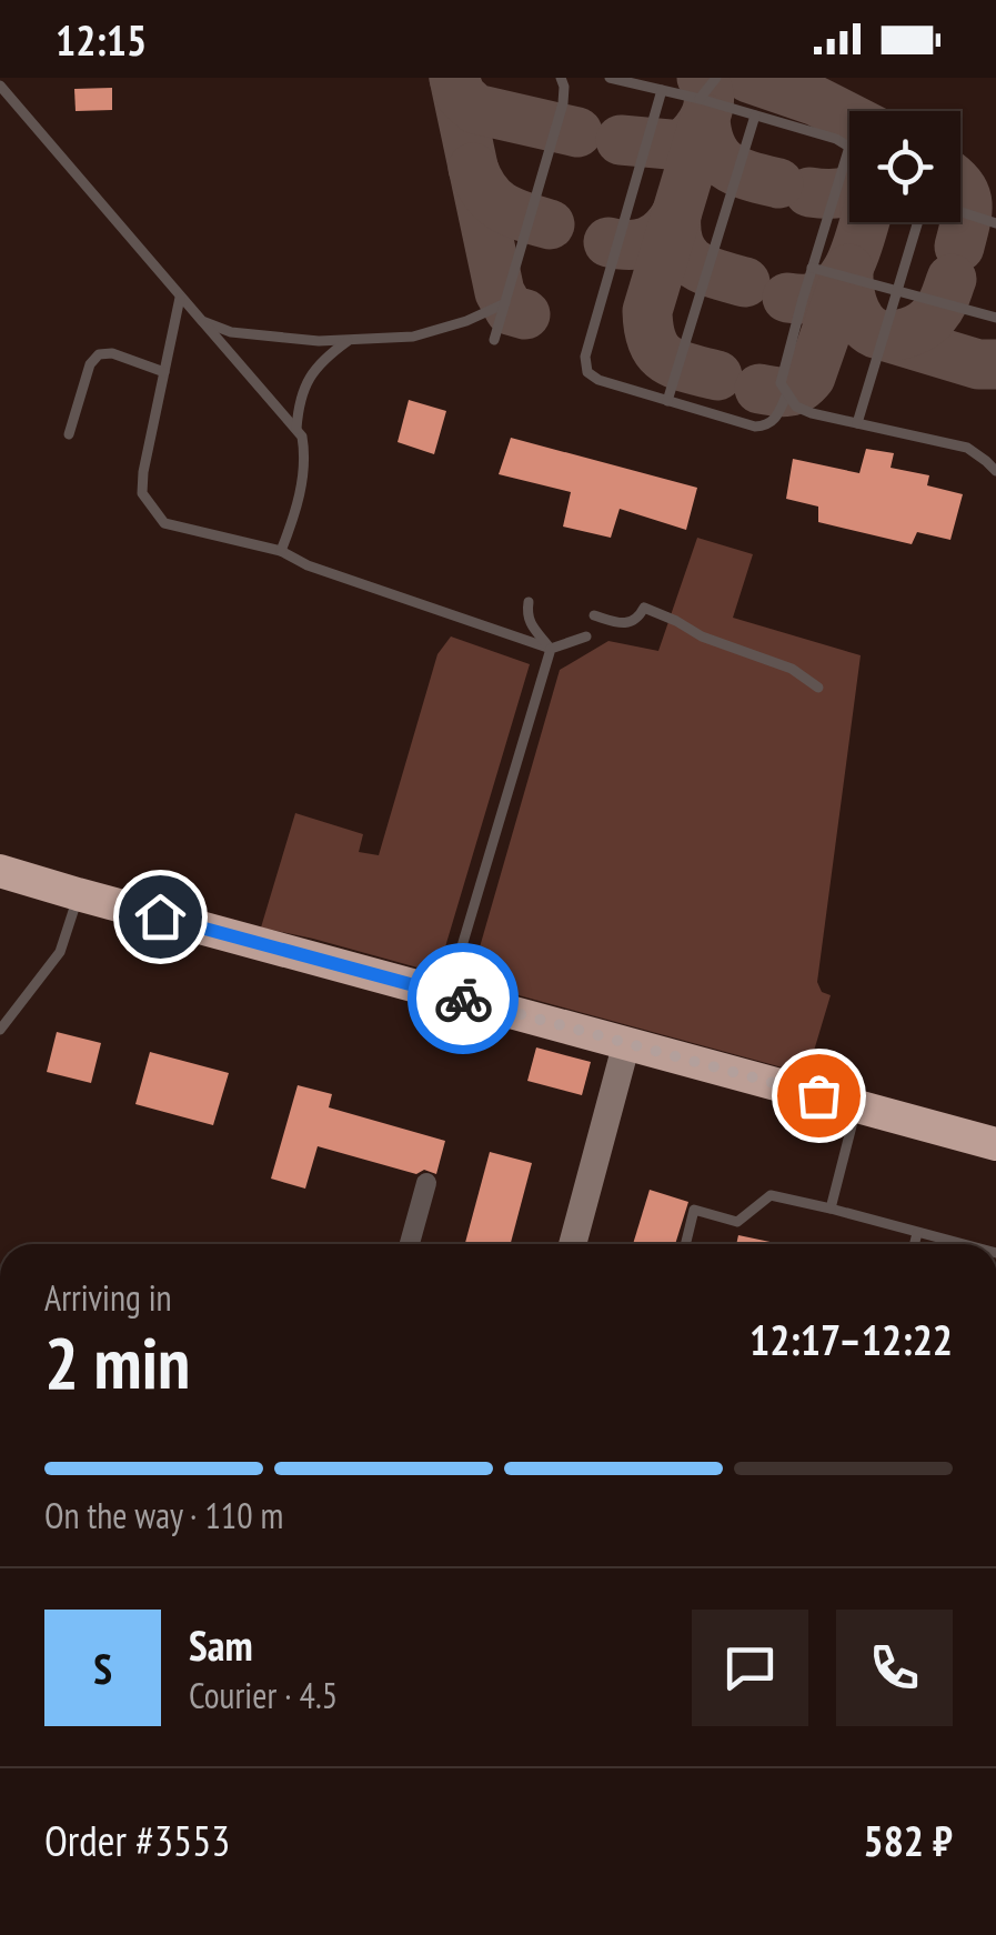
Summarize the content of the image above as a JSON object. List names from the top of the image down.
{
  "page": {
    "status": "12:15",
    "heading": ["2 min", "Arriving in", "12:17–12:22"],
    "panel": [
      "Sam",
      "Courier · 4.5",
      "Order #3553",
      "582 ₽"
    ],
    "bar": "On the way · 110 m",
    "round": "S"
  }
}
